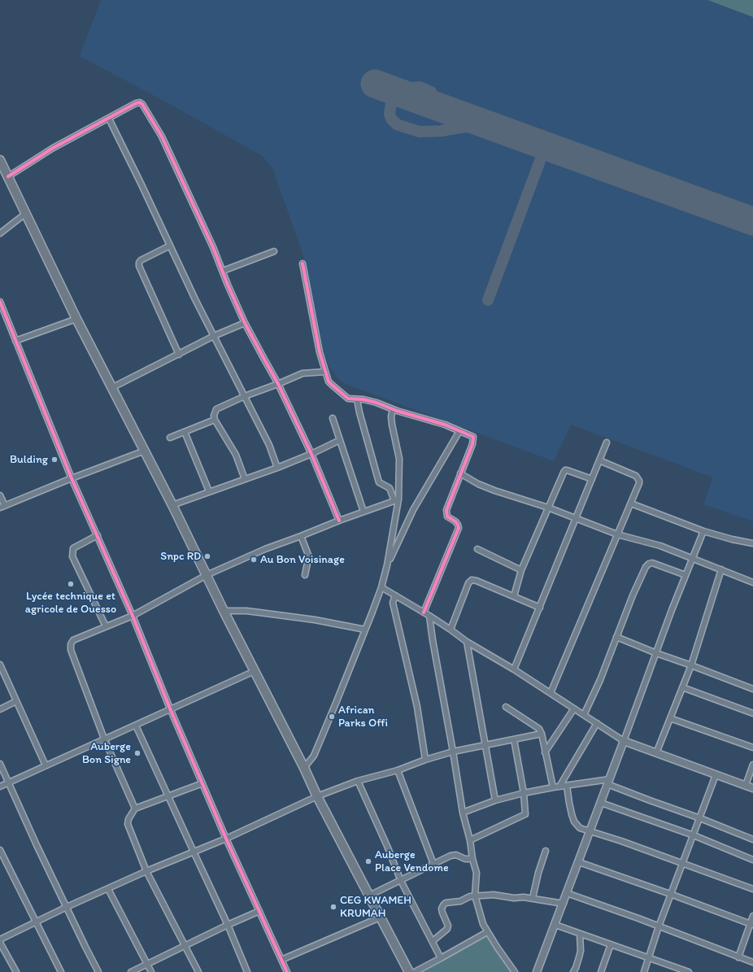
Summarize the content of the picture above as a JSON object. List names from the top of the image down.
{
  "places": [
    "Bulding",
    "Snpc RD",
    "Au Bon Voisinage",
    "Lycée technique et agricole de Ouesso",
    "African Parks Offi",
    "Auberge Bon Signe",
    "Auberge Place Vendome",
    "CEG KWAMEH KRUMAH"
  ]
}
